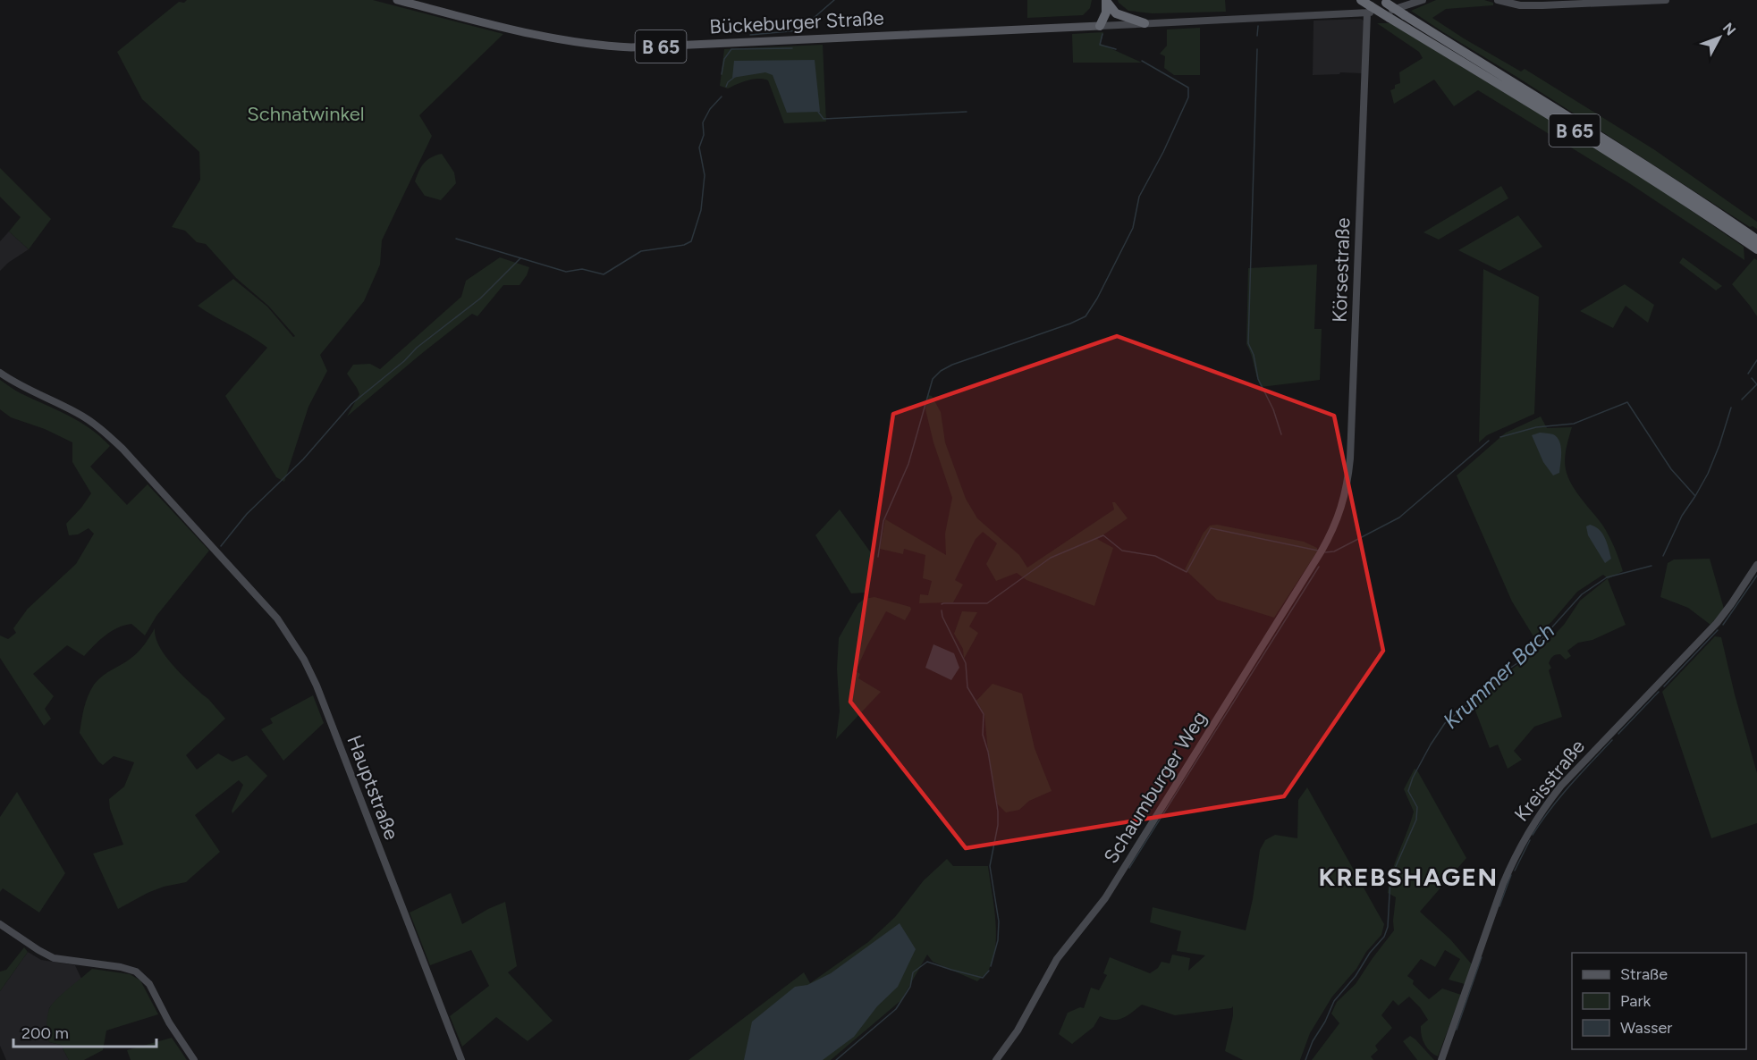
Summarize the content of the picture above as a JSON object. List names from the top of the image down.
{
  "streets": {
    "highway": ["B 65"],
    "main road": ["Bückeburger Straße"],
    "street": [
      "Körsestraße",
      "Kreisstraße",
      "Hauptstraße",
      "Schaumburger Weg"
    ]
  },
  "crossings": [
    ["B 65", "Körsestraße"],
    ["Körsestraße", "Schaumburger Weg"]
  ],
  "districts": ["KREBSHAGEN"],
  "water": ["Krummer Bach"],
  "parks": ["Schnatwinkel"],
  "legend": ["Straße", "Park", "Wasser"],
  "scale_bar": "200 m",
  "north": "top right"
}
